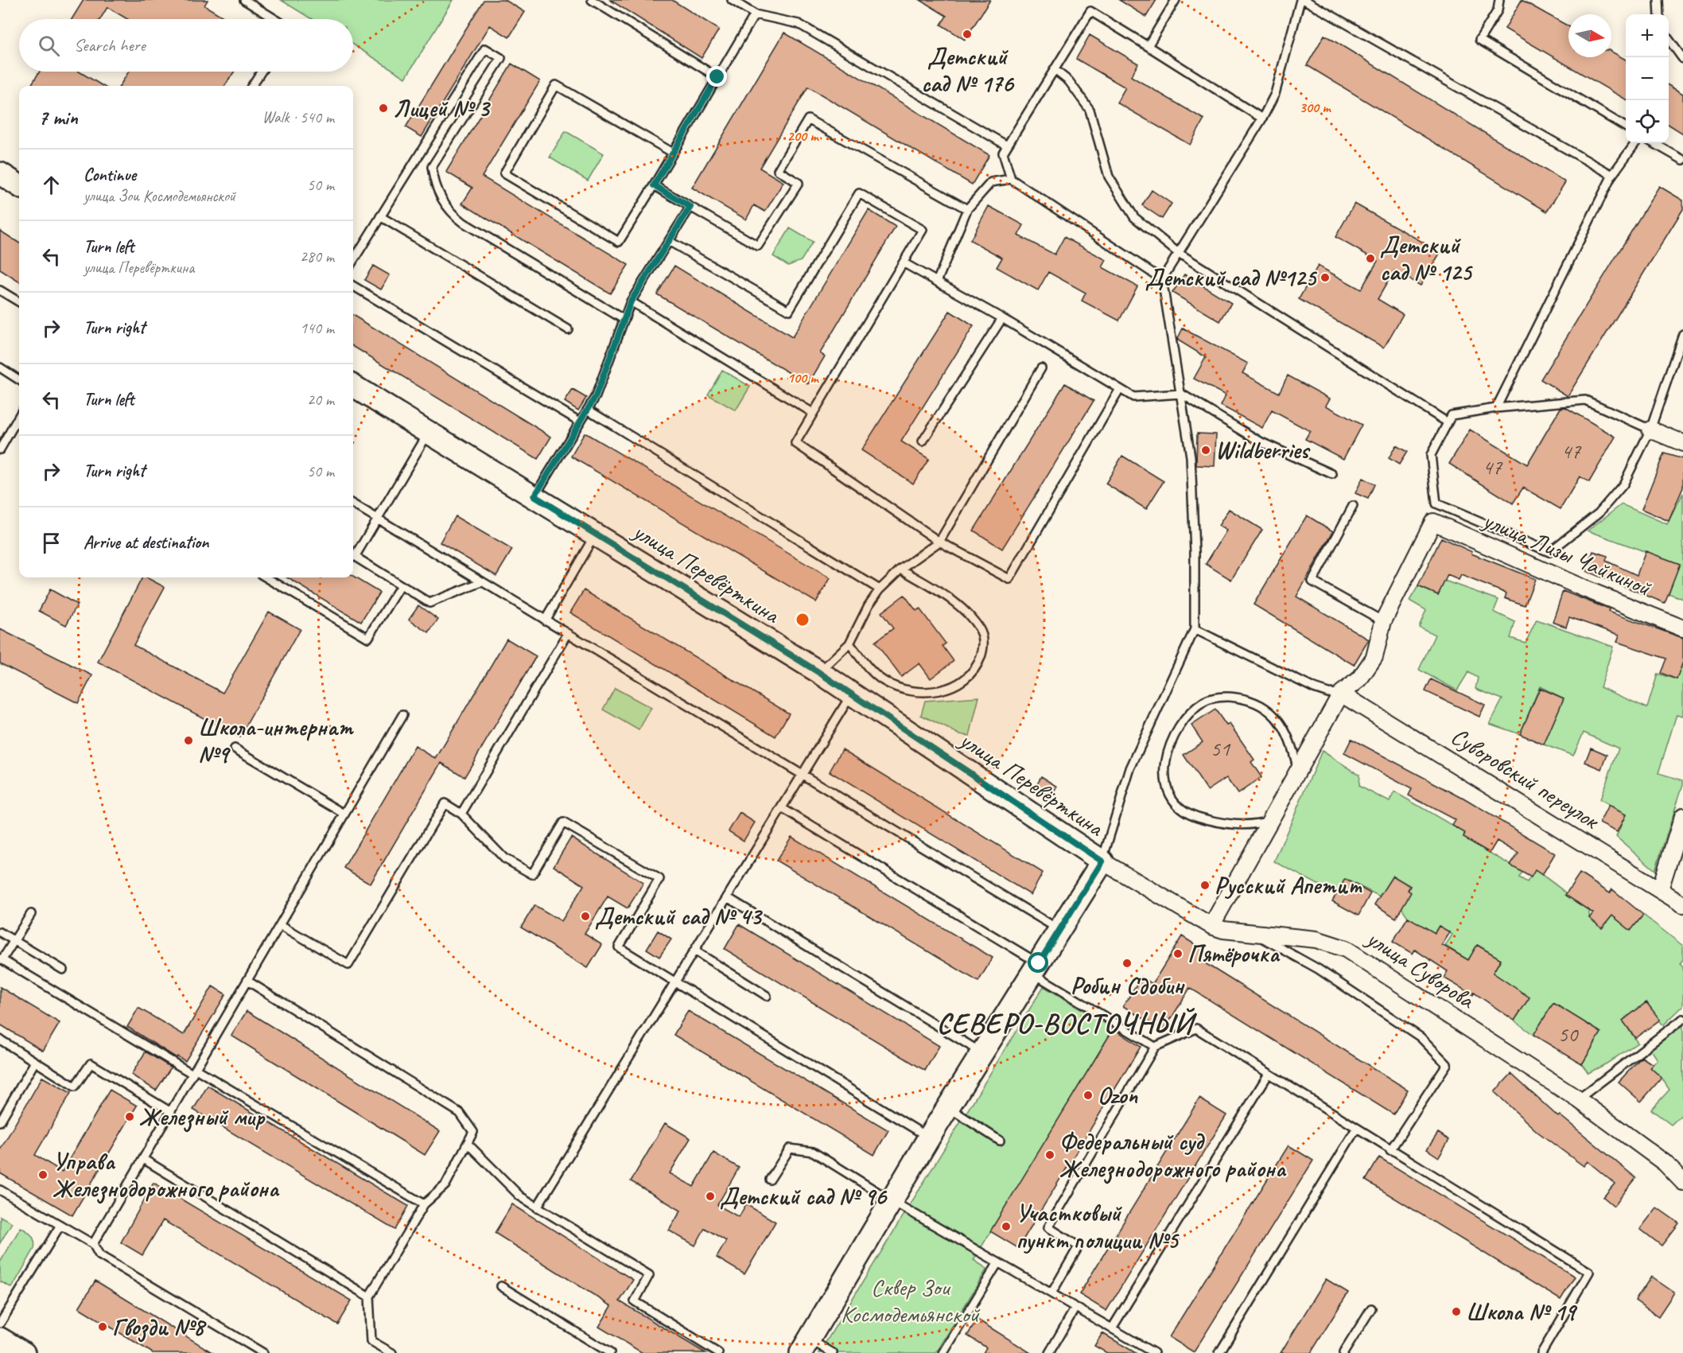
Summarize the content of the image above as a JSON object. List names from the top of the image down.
{
  "streets": {
    "street": [
      "улица Лизы Чайкиной",
      "улица Перевёрткина",
      "Суворовский переулок",
      "улица Суворова"
    ]
  },
  "crossings": [
    ["улица Перевёрткина", "улица Суворова"]
  ],
  "districts": ["СЕВЕРО-ВОСТОЧНЫЙ"],
  "parks": ["Сквер Зои Космодемьянской"],
  "places": [
    "Детский сад № 176",
    "Лицей № 3",
    "Детский сад № 125",
    "Детский сад №125",
    "Wildberries",
    "Школа-интернат №9",
    "Русский Апетит",
    "Детский сад № 43",
    "Пятёрочка",
    "Робин Сдобин",
    "Ozon",
    "Железный мир",
    "Федеральный суд Железнодорожного района",
    "Управа Железнодорожного района",
    "Детский сад № 96",
    "Участковый пункт полиции №5",
    "Школа № 19",
    "Гвозди №8"
  ],
  "house_numbers": [
    "47",
    "47",
    "51",
    "50"
  ],
  "north": "right",
  "page": {
    "map_buttons": ["+", "−"],
    "search": "Search here",
    "heading": ["7 min", "Walk · 540 m"],
    "list": [
      ["Continue", "улица Зои Космодемьянской", "50 m"],
      ["Turn left", "улица Перевёрткина", "280 m"],
      ["Turn right", "140 m"],
      ["Turn left", "20 m"],
      ["Turn right", "50 m"],
      "Arrive at destination"
    ]
  },
  "rings": ["300 m", "200 m", "100 m"]
}
